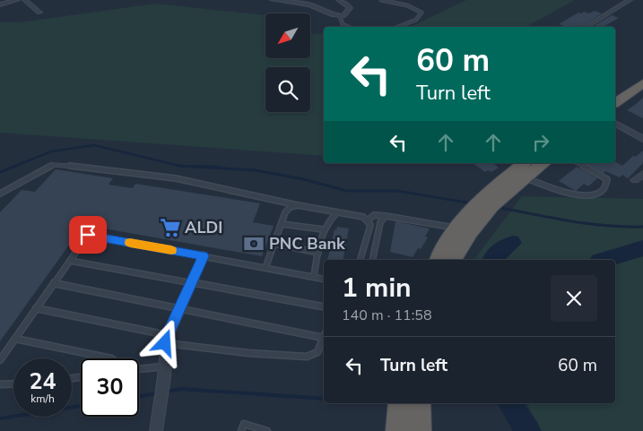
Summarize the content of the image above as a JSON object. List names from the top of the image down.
{
  "places": {
    "supermarket": ["ALDI"],
    "bank": ["PNC Bank"]
  },
  "north": "bottom left",
  "page": {
    "turn": ["60 m", "Turn left"],
    "heading": ["1 min", "140 m · 11:58"],
    "list": [
      {
        "name": "Turn left",
        "value": "60 m"
      }
    ],
    "speed": "24 km/h",
    "limit": "30"
  }
}
